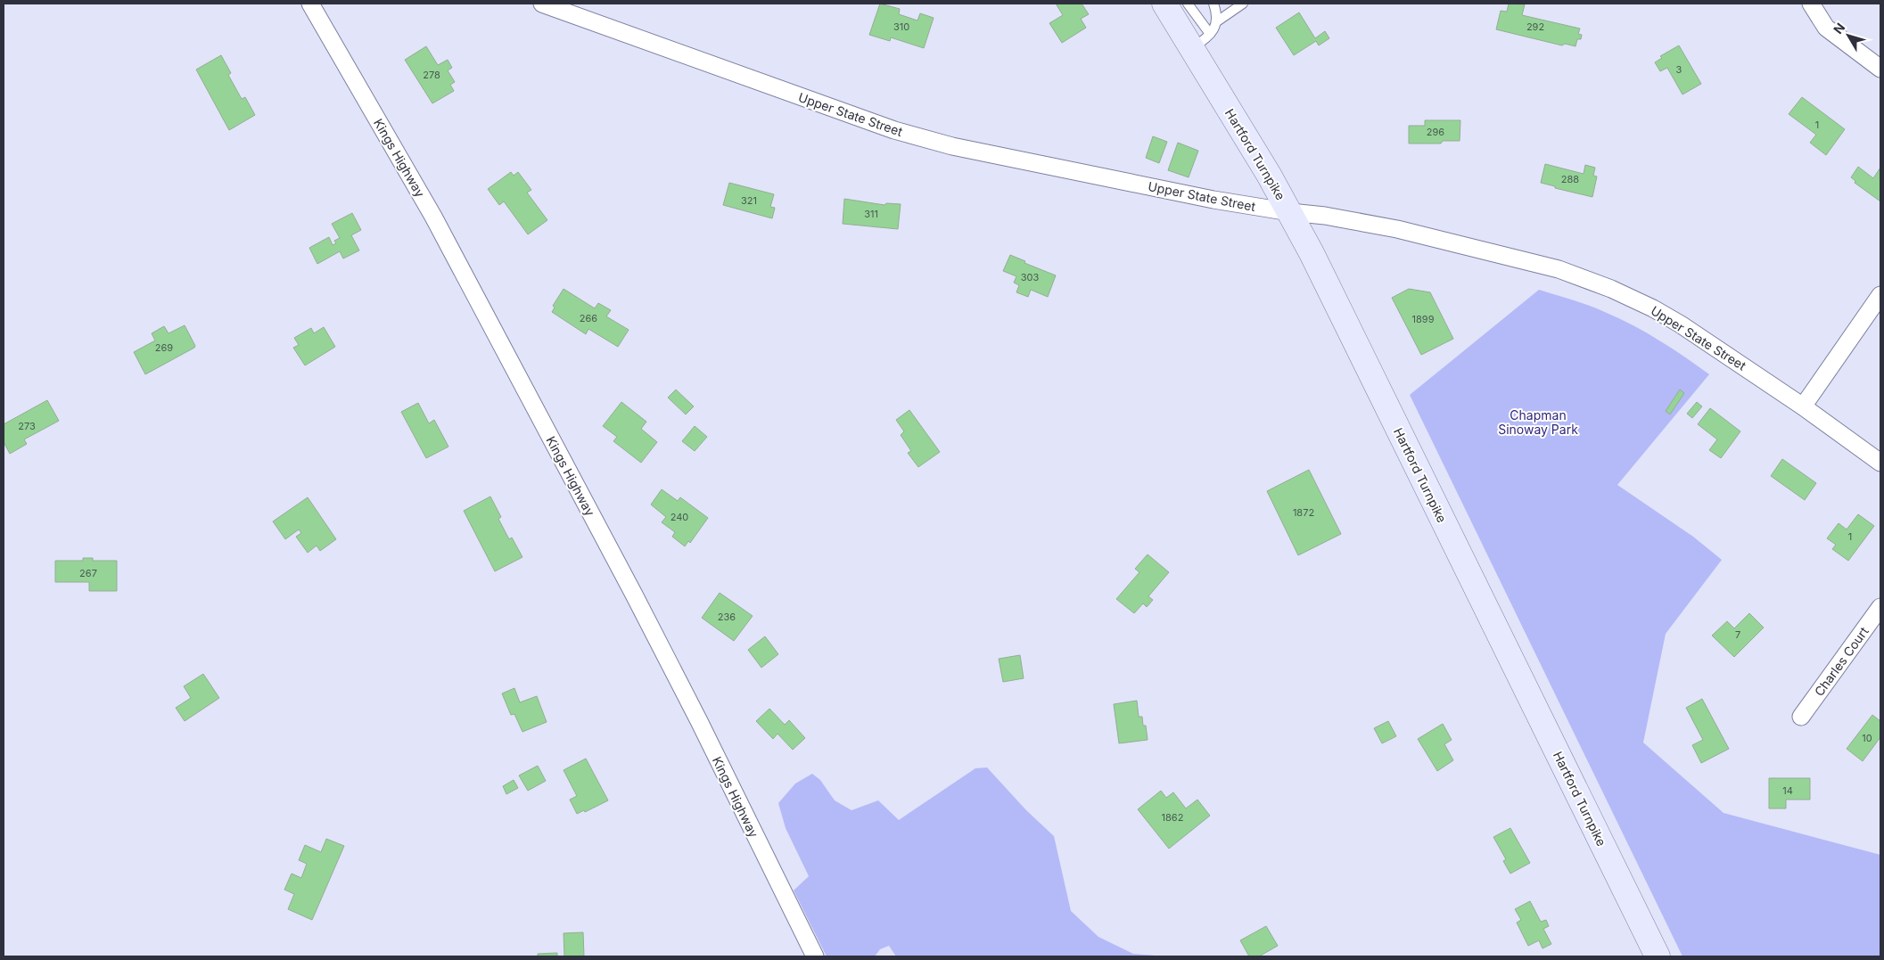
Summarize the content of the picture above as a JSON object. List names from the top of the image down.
{
  "streets": {
    "main road": ["Hartford Turnpike"],
    "street": ["Upper State Street", "Kings Highway", "Charles Court"]
  },
  "crossings": [
    ["Upper State Street", "Hartford Turnpike"]
  ],
  "parks": ["Chapman Sinoway Park"],
  "house_numbers": [
    "310",
    "292",
    "3",
    "278",
    "1",
    "296",
    "288",
    "321",
    "311",
    "303",
    "266",
    "1899",
    "269",
    "273",
    "1872",
    "240",
    "1",
    "267",
    "236",
    "7",
    "10",
    "14",
    "1862"
  ],
  "north": "top left"
}
